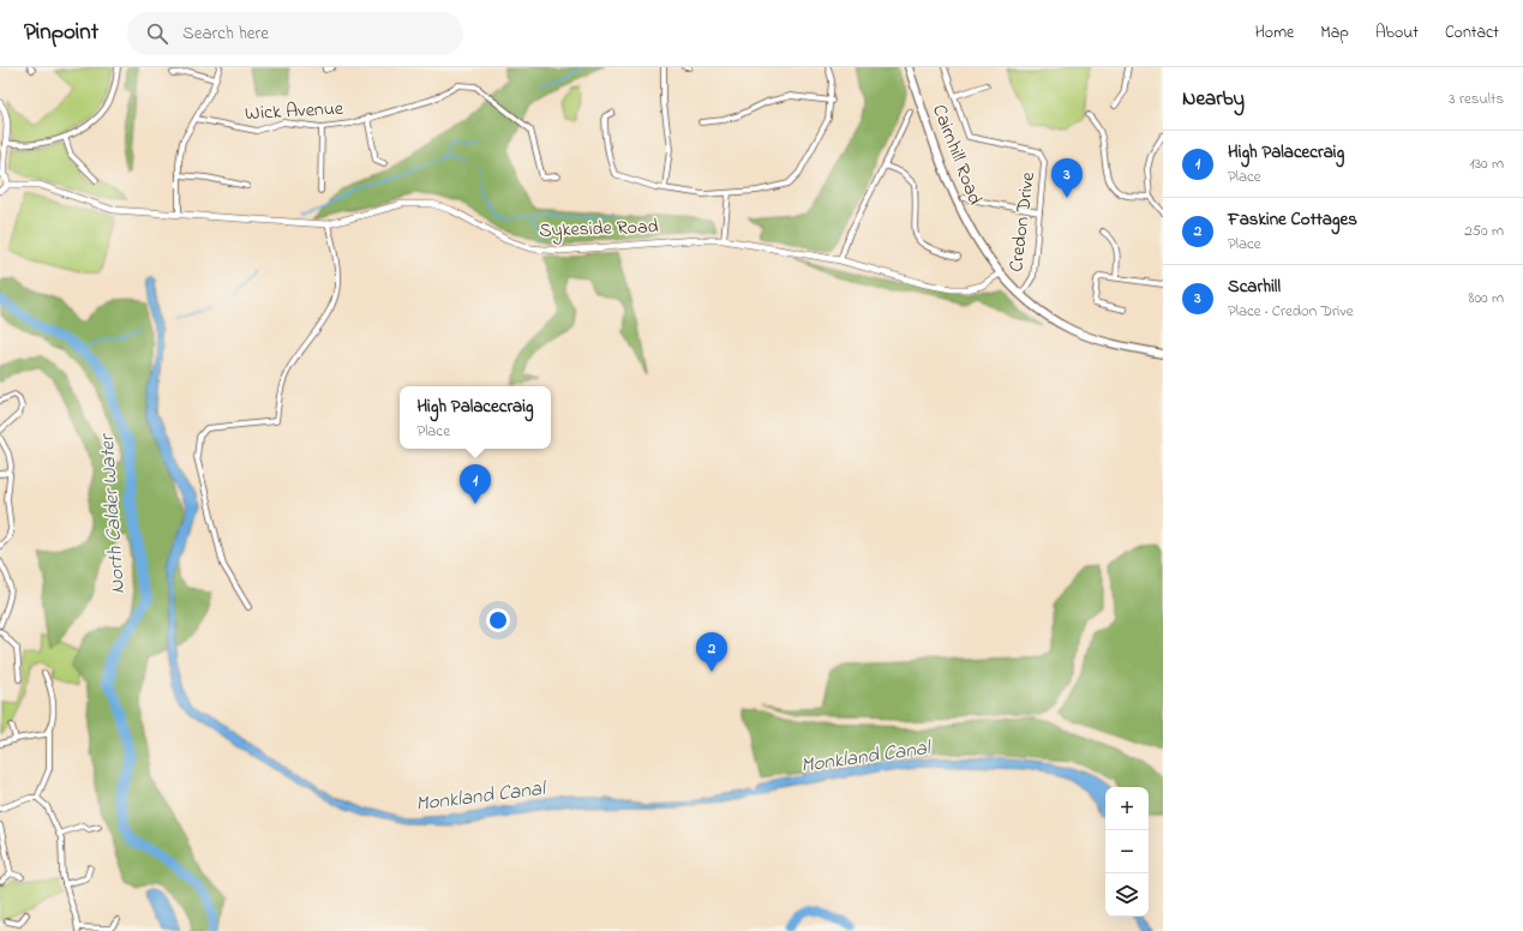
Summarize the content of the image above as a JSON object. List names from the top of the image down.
{
  "streets": {
    "main road": ["Cairnhill Road"],
    "street": ["Wick Avenue", "Credon Drive", "Sykeside Road"]
  },
  "crossings": [
    ["Cairnhill Road", "Credon Drive"],
    ["Cairnhill Road", "Sykeside Road"]
  ],
  "water": ["North Calder Water", "Monkland Canal"],
  "page": {
    "header": "Pinpoint",
    "search": "Search here",
    "nav": [
      "Home",
      "Map",
      "About",
      "Contact"
    ],
    "heading": ["Nearby", "3 results"],
    "list": [
      {
        "mark": "1",
        "name": "High Palacecraig",
        "note": "Place",
        "value": "130 m"
      },
      {
        "mark": "2",
        "name": "Faskine Cottages",
        "note": "Place",
        "value": "250 m"
      },
      {
        "mark": "3",
        "name": "Scarhill",
        "note": "Place · Credon Drive",
        "value": "800 m"
      }
    ],
    "pins": ["3", "1", "2"],
    "popup": ["High Palacecraig", "Place"],
    "map_buttons": ["+", "−"]
  }
}
